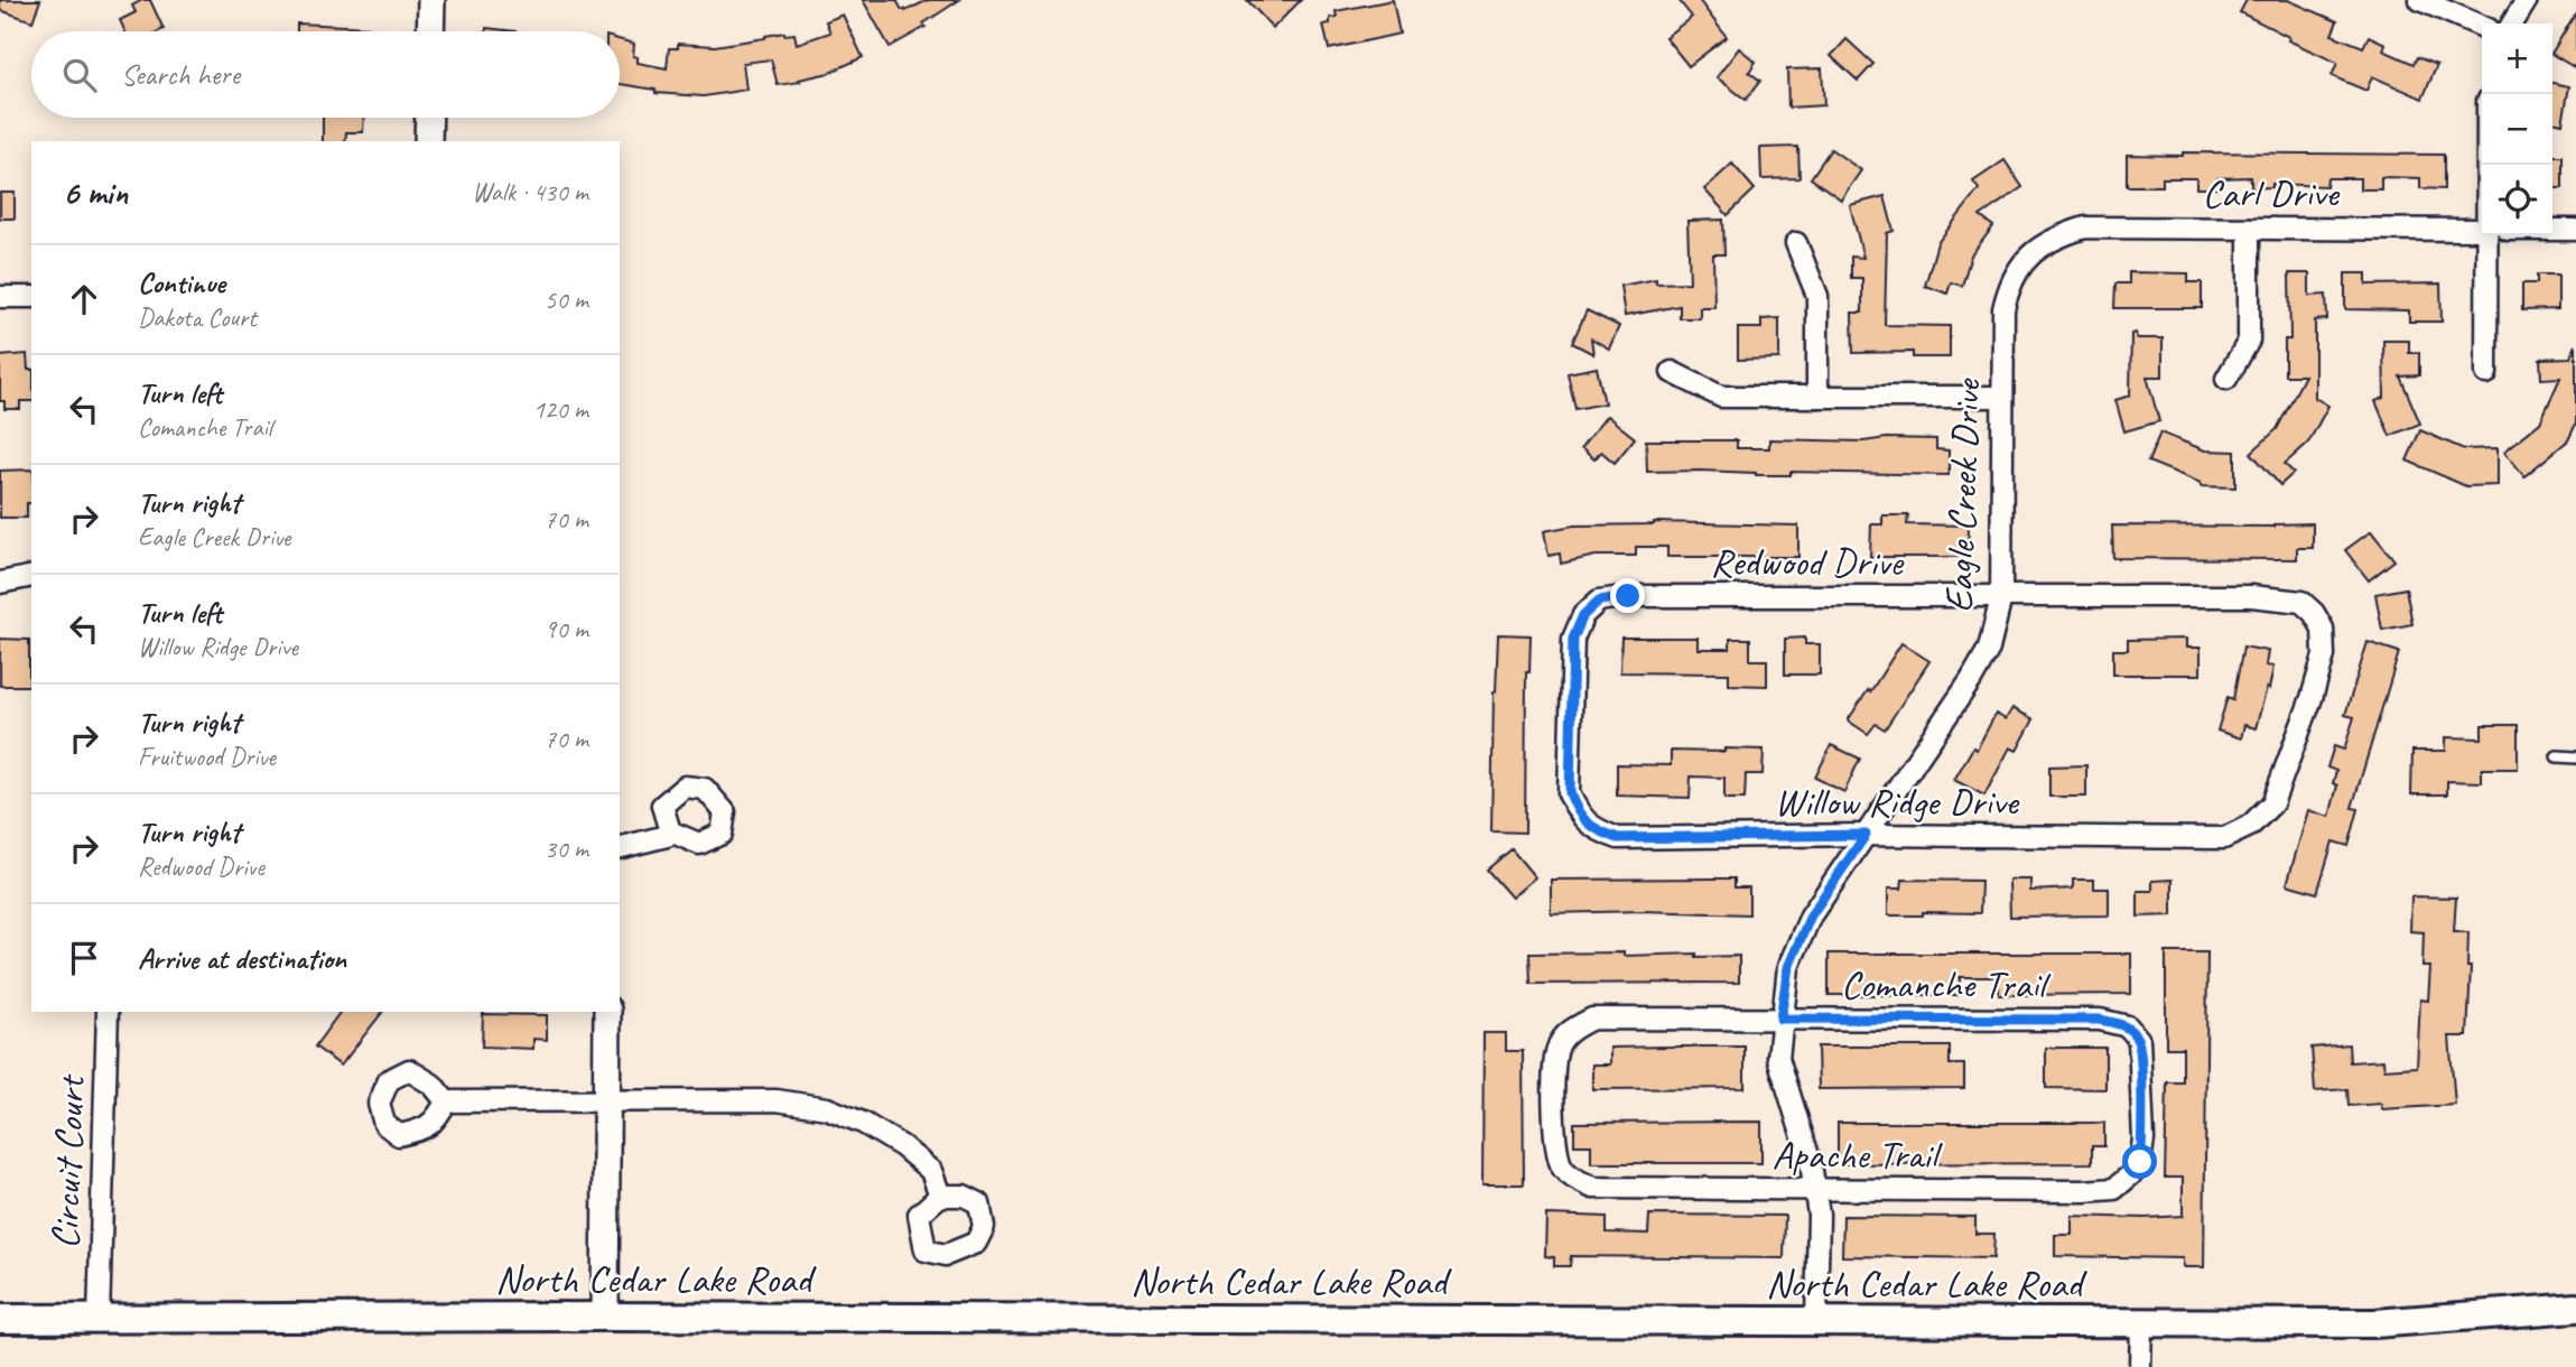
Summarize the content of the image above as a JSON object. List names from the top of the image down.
{
  "streets": {
    "main road": ["North Cedar Lake Road"],
    "street": [
      "Carl Drive",
      "Eagle Creek Drive",
      "Redwood Drive",
      "Willow Ridge Drive",
      "Comanche Trail",
      "Apache Trail",
      "Circuit Court"
    ]
  },
  "crossings": [
    ["Carl Drive", "Eagle Creek Drive"],
    ["Eagle Creek Drive", "Redwood Drive"],
    ["Eagle Creek Drive", "Willow Ridge Drive"],
    ["Eagle Creek Drive", "Comanche Trail"],
    ["Eagle Creek Drive", "Apache Trail"],
    ["Eagle Creek Drive", "North Cedar Lake Road"],
    ["Redwood Drive", "Willow Ridge Drive"],
    ["Comanche Trail", "Apache Trail"],
    ["Circuit Court", "North Cedar Lake Road"]
  ],
  "page": {
    "map_buttons": ["+", "−"],
    "search": "Search here",
    "heading": ["6 min", "Walk · 430 m"],
    "list": [
      ["Continue", "Dakota Court", "50 m"],
      ["Turn left", "Comanche Trail", "120 m"],
      ["Turn right", "Eagle Creek Drive", "70 m"],
      ["Turn left", "Willow Ridge Drive", "90 m"],
      ["Turn right", "Fruitwood Drive", "70 m"],
      ["Turn right", "Redwood Drive", "30 m"],
      "Arrive at destination"
    ]
  }
}
